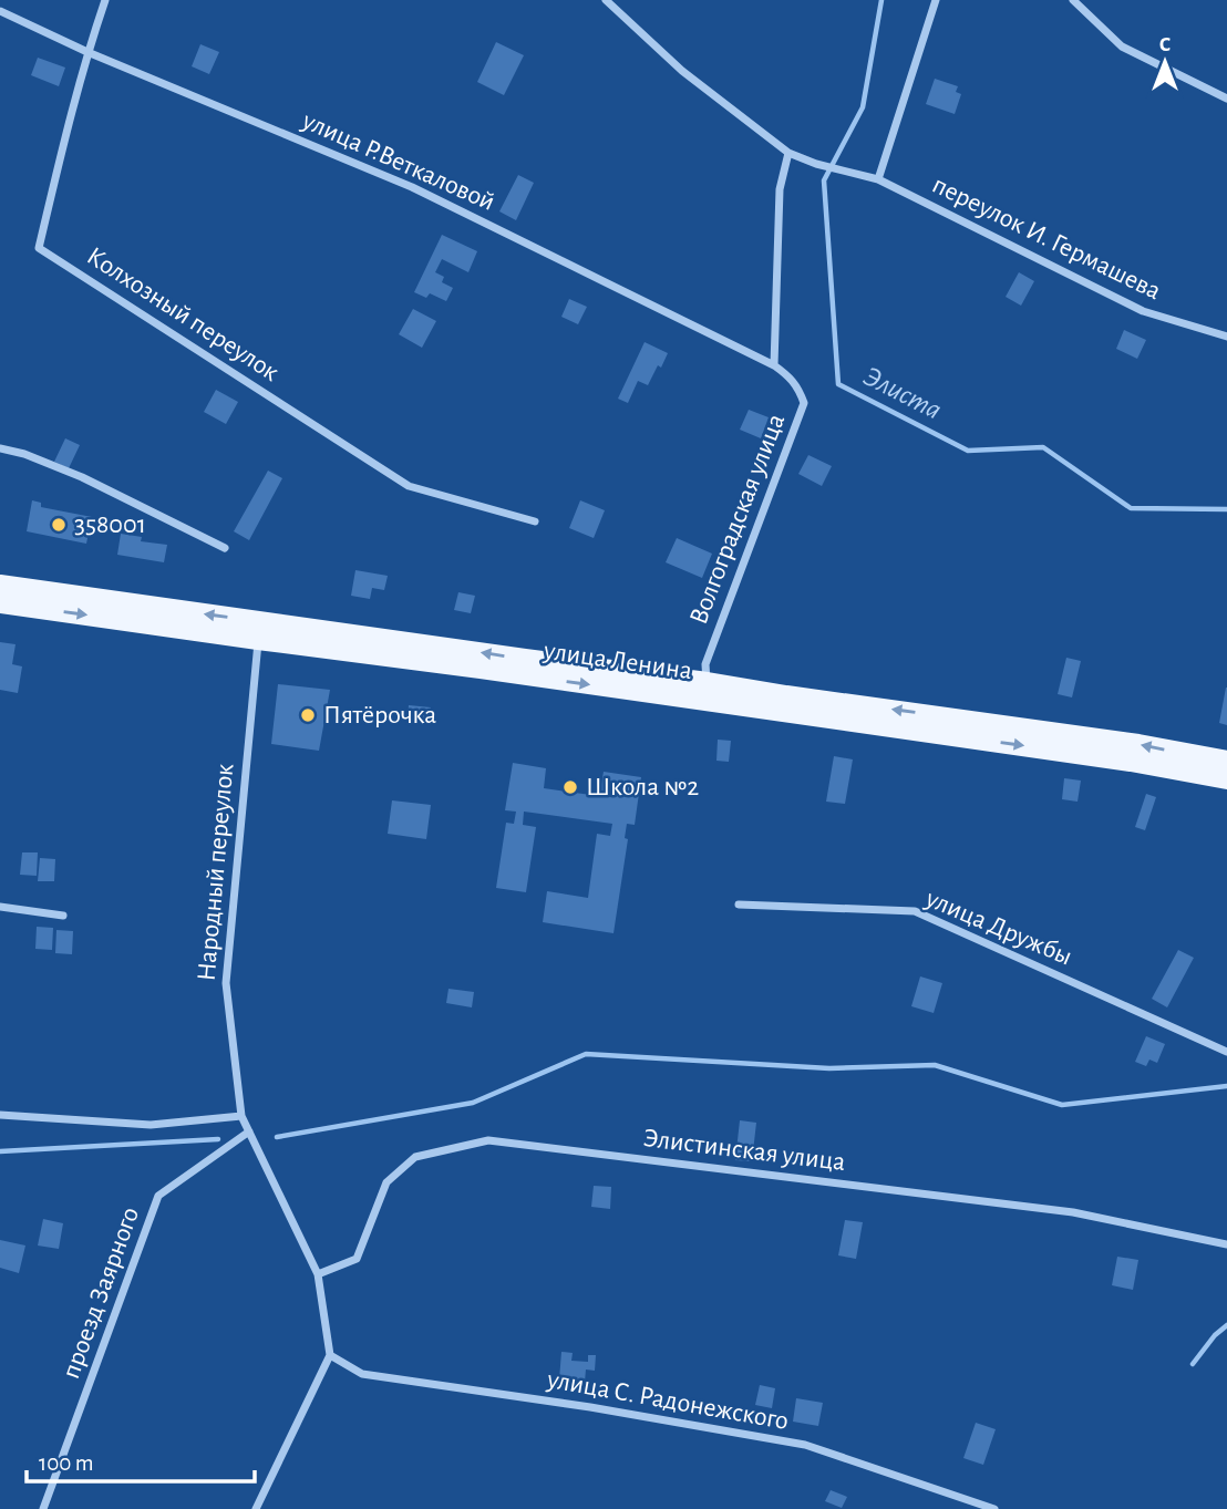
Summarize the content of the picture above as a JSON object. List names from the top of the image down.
{
  "streets": {
    "main road": ["улица Ленина"],
    "street": [
      "улица Р.Веткаловой",
      "переулок И. Гермашева",
      "Колхозный переулок",
      "Волгоградская улица",
      "Народный переулок",
      "улица Дружбы",
      "Элистинская улица",
      "проезд Заярного",
      "улица С. Радонежского"
    ]
  },
  "crossings": [
    ["улица Р.Веткаловой", "Колхозный переулок"],
    ["улица Р.Веткаловой", "Волгоградская улица"],
    ["Волгоградская улица", "улица Ленина"],
    ["улица Ленина", "Народный переулок"],
    ["Народный переулок", "Элистинская улица"],
    ["Народный переулок", "проезд Заярного"],
    ["Народный переулок", "улица С. Радонежского"]
  ],
  "water": ["Элиста"],
  "places": ["358001", "Пятёрочка", "Школа №2"],
  "scale_bar": "100 m",
  "north": "top"
}
